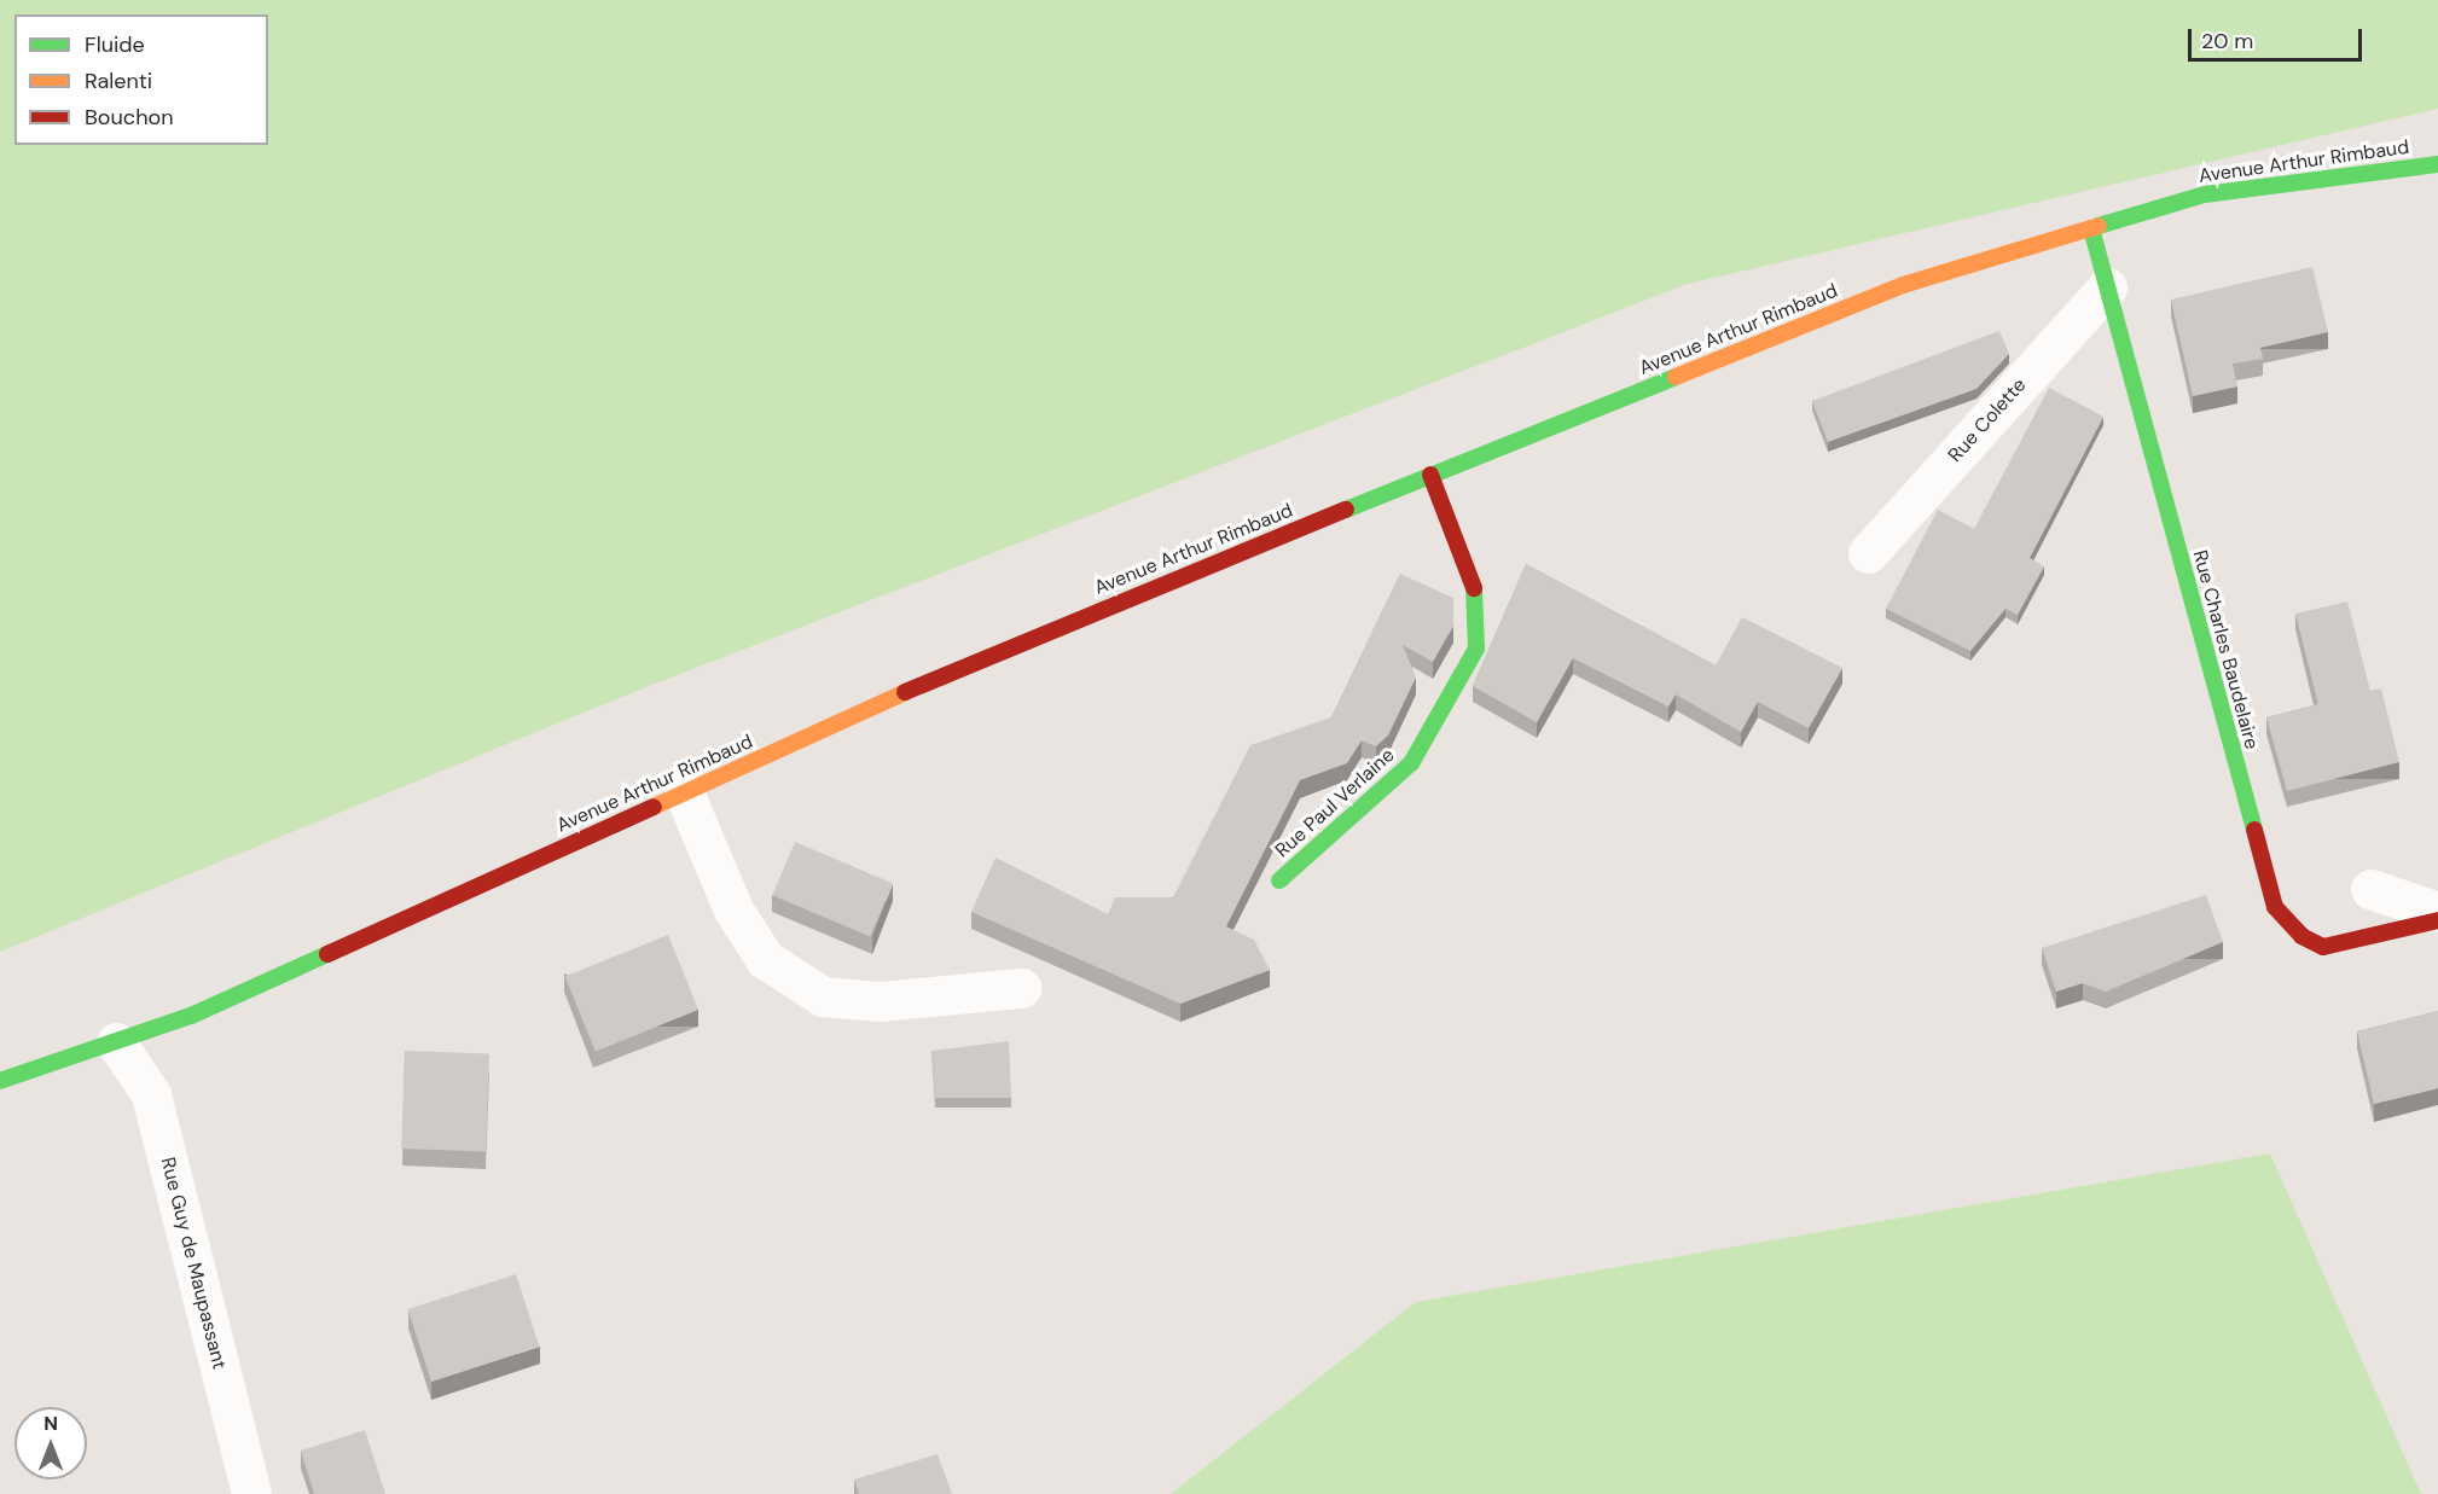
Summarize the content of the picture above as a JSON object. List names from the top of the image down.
{
  "streets": {
    "street": [
      "Avenue Arthur Rimbaud",
      "Rue Colette",
      "Rue Charles Baudelaire",
      "Rue Paul Verlaine",
      "Rue Guy de Maupassant"
    ]
  },
  "crossings": [
    ["Avenue Arthur Rimbaud", "Rue Charles Baudelaire"],
    ["Avenue Arthur Rimbaud", "Rue Paul Verlaine"],
    ["Avenue Arthur Rimbaud", "Rue Guy de Maupassant"],
    ["Rue Colette", "Rue Charles Baudelaire"]
  ],
  "legend": ["Fluide", "Ralenti", "Bouchon"],
  "scale_bar": "20 m",
  "north": "top"
}
